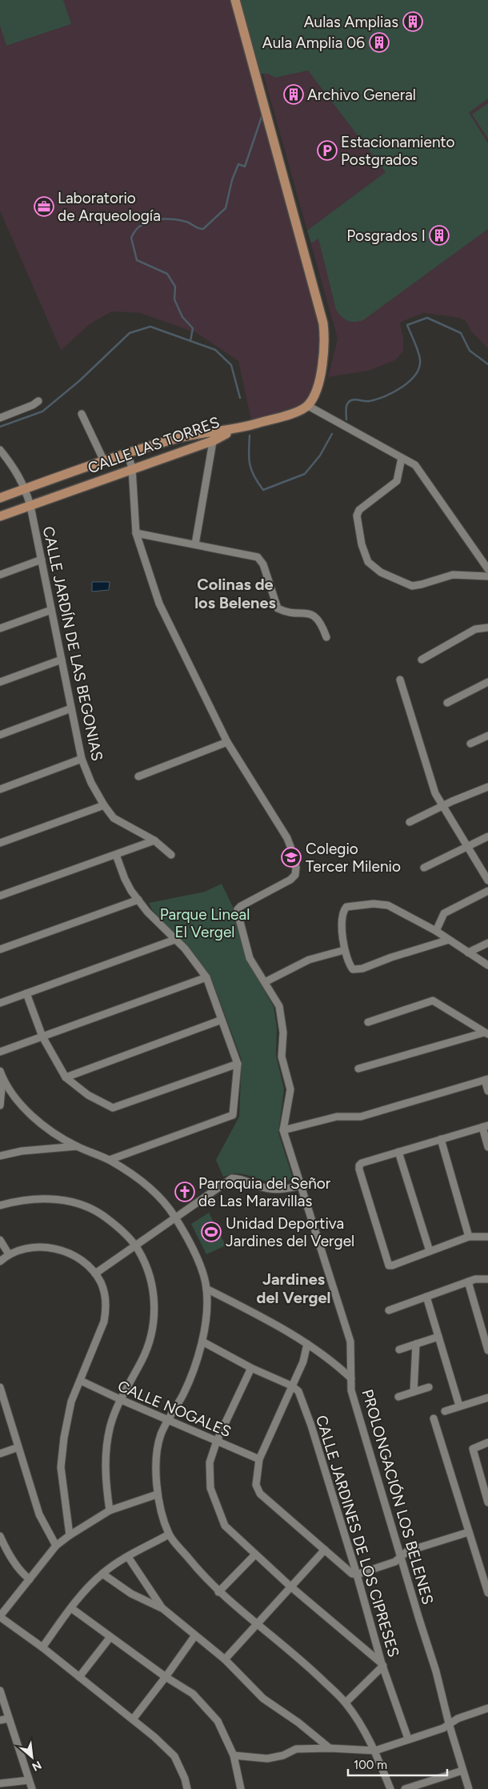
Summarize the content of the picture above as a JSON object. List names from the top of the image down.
{
  "streets": {
    "main road": ["CALLE LAS TORRES"],
    "street": [
      "CALLE JARDÍN DE LAS BEGONIAS",
      "CALLE NOGALES",
      "PROLONGACIÓN LOS BELENES",
      "CALLE JARDINES DE LOS CIPRESES"
    ]
  },
  "crossings": [
    ["CALLE LAS TORRES", "CALLE JARDÍN DE LAS BEGONIAS"],
    ["CALLE LAS TORRES", "PROLONGACIÓN LOS BELENES"]
  ],
  "districts": ["Colinas de los Belenes", "Jardines del Vergel"],
  "parks": ["Parque Lineal El Vergel"],
  "places": {
    "building": [
      "Aulas Amplias",
      "Aula Amplia 06",
      "Archivo General",
      "Posgrados I"
    ],
    "parking": ["Estacionamiento Postgrados"],
    "office": ["Laboratorio de Arqueología"],
    "school or university": ["Colegio Tercer Milenio"],
    "church": ["Parroquia del Señor de Las Maravillas"],
    "sports": ["Unidad Deportiva Jardines del Vergel"]
  },
  "scale_bar": "100 m",
  "north": "bottom right"
}
